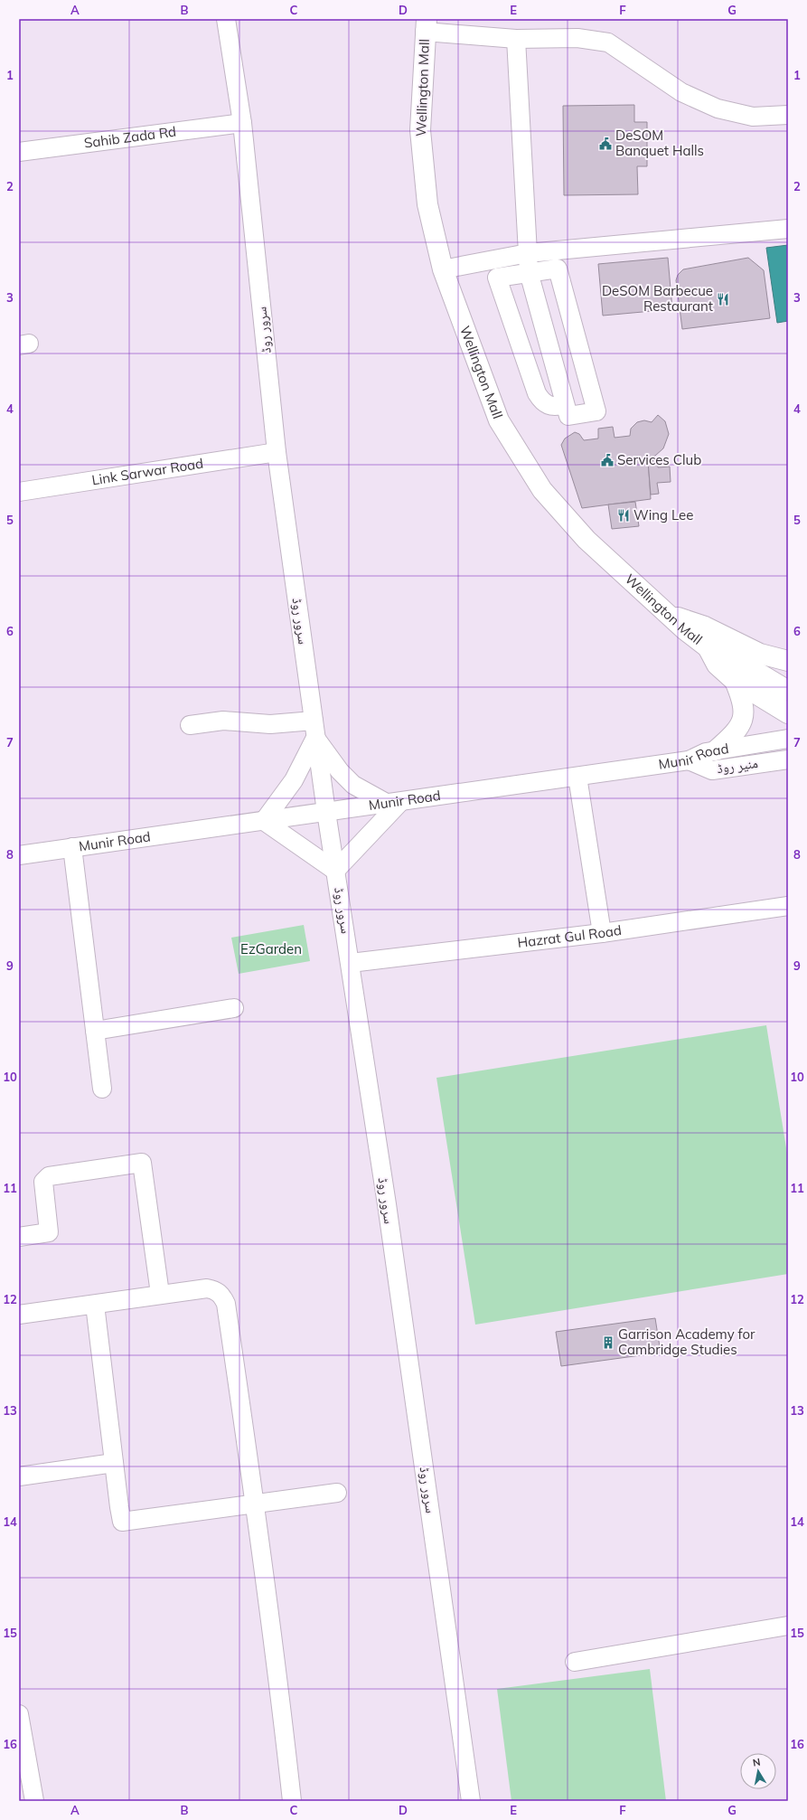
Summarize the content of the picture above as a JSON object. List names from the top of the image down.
{
  "streets": {
    "main road": ["Wellington Mall"],
    "street": [
      "Sahib Zada Rd",
      "سرور روڈ",
      "Link Sarwar Road",
      "Munir Road",
      "منیر روڈ",
      "Hazrat Gul Road"
    ]
  },
  "crossings": [
    ["Sahib Zada Rd", "سرور روڈ"],
    ["سرور روڈ", "Link Sarwar Road"],
    ["سرور روڈ", "Munir Road"],
    ["سرور روڈ", "Hazrat Gul Road"],
    ["Munir Road", "منیر روڈ"]
  ],
  "parks": ["EzGarden"],
  "places": {
    "public building": ["DeSOM Banquet Halls", "Services Club"],
    "restaurant": ["DeSOM Barbecue Restaurant", "Wing Lee"],
    "building": ["Garrison Academy for Cambridge Studies"]
  },
  "north": "top",
  "grid": {
    "columns": [
      "A",
      "B",
      "C",
      "D",
      "E",
      "F",
      "G"
    ],
    "rows": [
      "1",
      "2",
      "3",
      "4",
      "5",
      "6",
      "7",
      "8",
      "9",
      "10",
      "11",
      "12",
      "13",
      "14",
      "15",
      "16"
    ]
  }
}
